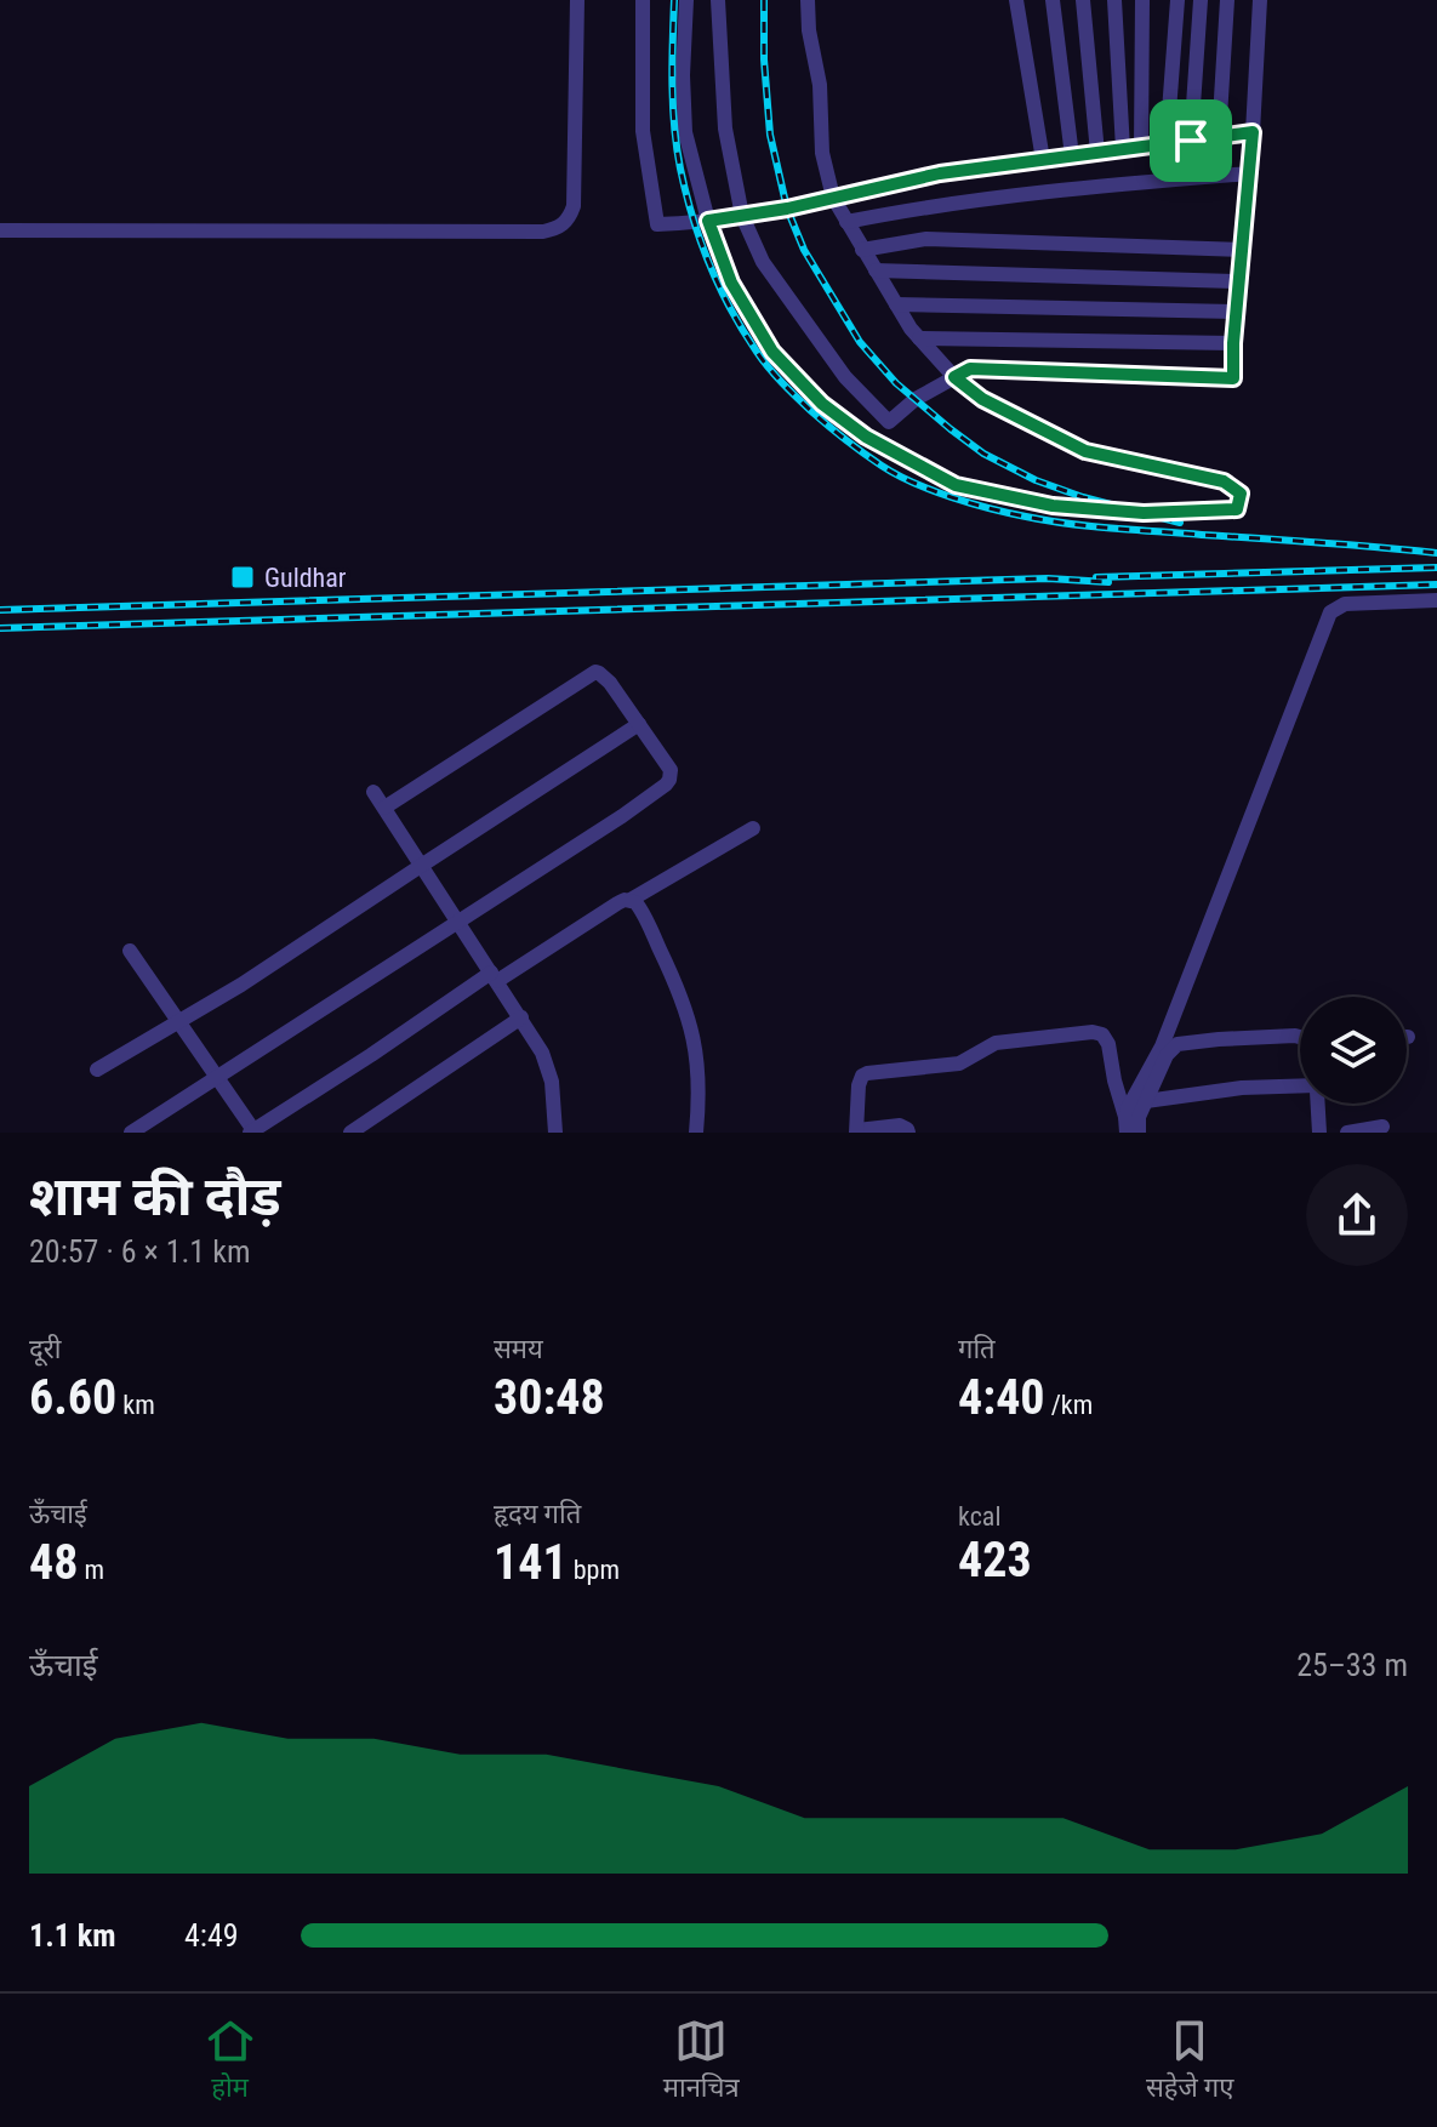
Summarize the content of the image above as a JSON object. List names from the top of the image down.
{
  "places": {
    "transit": ["Guldhar"]
  },
  "page": {
    "heading": ["शाम की दौड़", "20:57 · 6 × 1.1 km"],
    "stats": [
      ["दूरी", "6.60 km"],
      ["समय", "30:48"],
      ["गति", "4:40 /km"],
      ["ऊँचाई", "48 m"],
      ["हृदय गति", "141 bpm"],
      ["kcal", "423"]
    ],
    "chart": ["ऊँचाई", "25–33 m"],
    "list": [
      {
        "name": "1.1 km",
        "note": "4:49"
      }
    ],
    "tabs": ["होम", "मानचित्र", "सहेजे गए"]
  }
}
